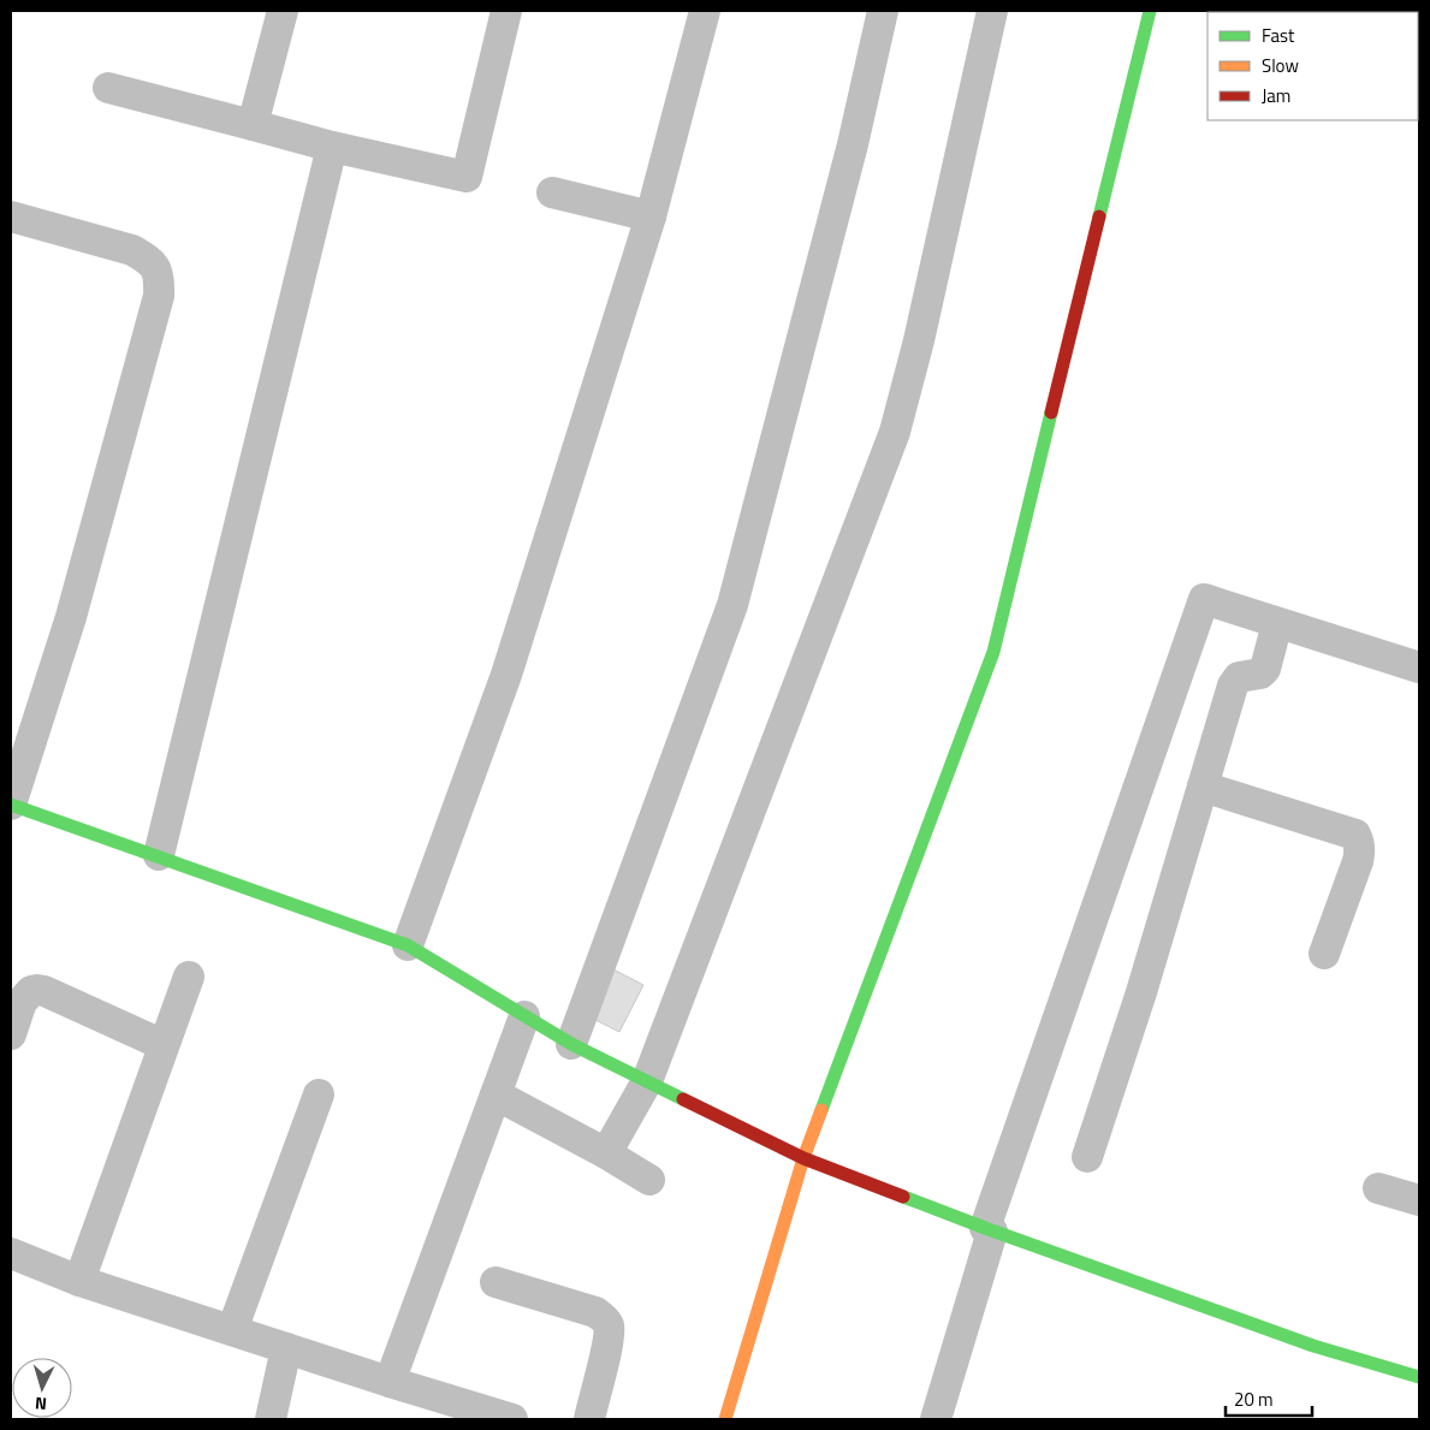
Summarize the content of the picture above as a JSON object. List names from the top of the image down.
{
  "legend": ["Fast", "Slow", "Jam"],
  "scale_bar": "20 m",
  "north": "bottom"
}
